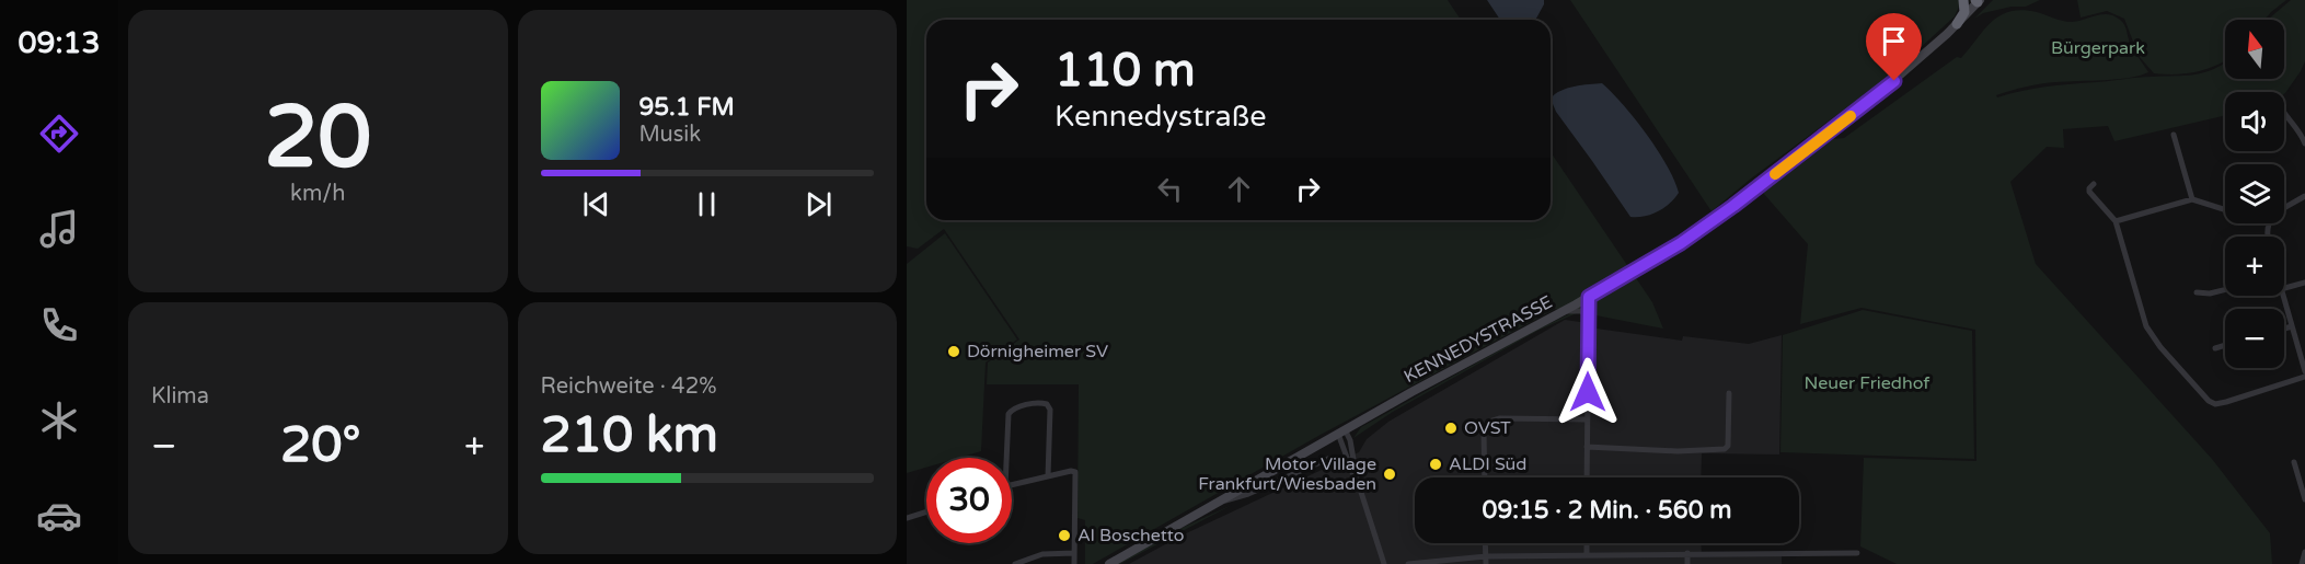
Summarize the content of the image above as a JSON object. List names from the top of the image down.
{
  "streets": {
    "main road": ["KENNEDYSTRASSE"]
  },
  "parks": ["Bürgerpark", "Neuer Friedhof"],
  "places": [
    "Dörnigheimer SV",
    "OVST",
    "ALDI Süd",
    "Motor Village Frankfurt/Wiesbaden",
    "Al Boschetto"
  ],
  "north": "top",
  "page": {
    "tabs": "09:13",
    "tile": [
      ["20", "km/h"],
      "Klima",
      ["Reichweite · 42%", "210 km"]
    ],
    "map_buttons": ["+", "−"],
    "turn": ["110 m", "Kennedystraße"],
    "song": ["95.1 FM", "Musik"],
    "heat": ["−", "20°", "+"],
    "limit": "30",
    "trip": "09:15 · 2 Min. · 560 m"
  }
}
